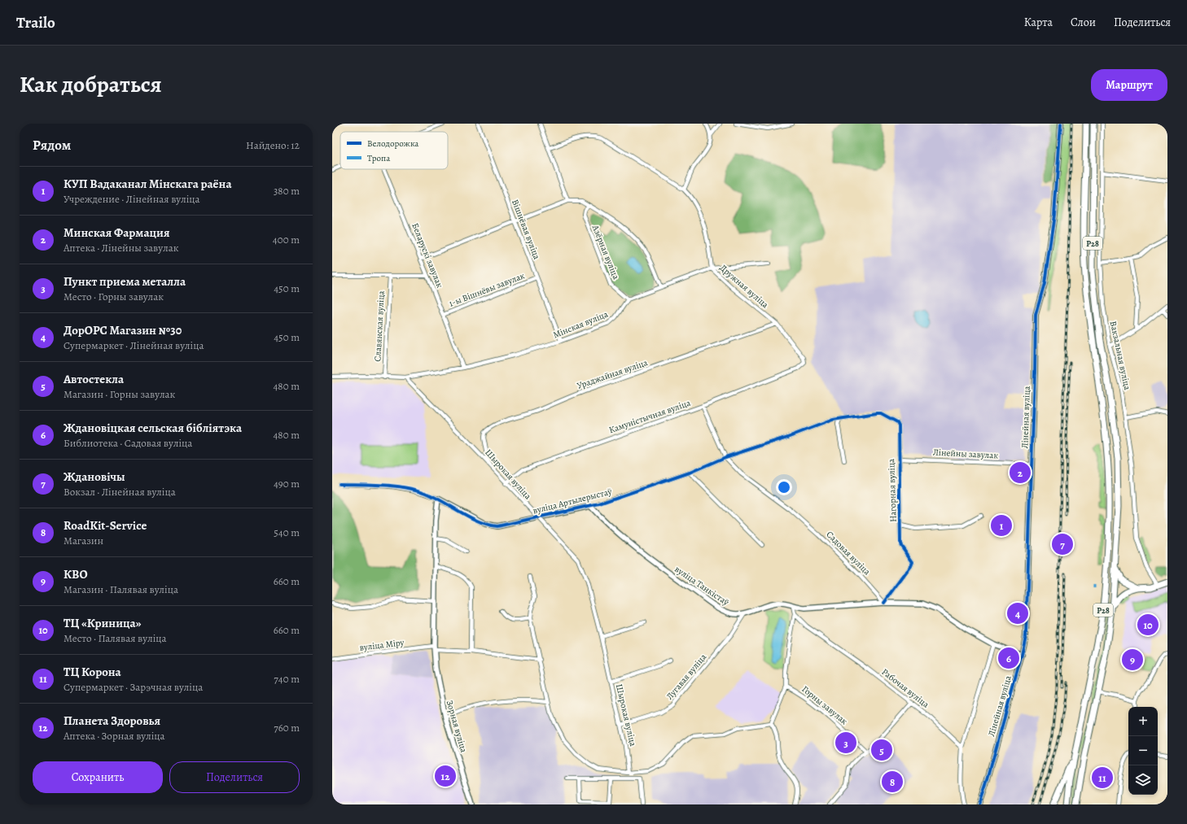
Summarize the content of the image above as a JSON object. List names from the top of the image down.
{
  "streets": {
    "main road": ["Р28"],
    "street": [
      "Вішнёвая вуліца",
      "Азёрная вуліца",
      "Беларускі завулак",
      "Дружная вуліца",
      "1-ы Вішнёвы завулак",
      "Мінская вуліца",
      "Славянская вуліца",
      "Вакзальная вуліца",
      "Ураджайная вуліца",
      "Камуністычная вуліца",
      "Лінейная вуліца",
      "Лінейны завулак",
      "Шырокая вуліца",
      "Нагорная вуліца",
      "вуліца Артылерыстаў",
      "Садовая вуліца",
      "вуліца Танкістаў",
      "вуліца Міру",
      "Лугавая вуліца",
      "Рабочая вуліца",
      "Горны завулак",
      "Зорная вуліца"
    ]
  },
  "crossings": [
    ["Вішнёвая вуліца", "Азёрная вуліца"],
    ["Вішнёвая вуліца", "1-ы Вішнёвы завулак"],
    ["Вішнёвая вуліца", "Мінская вуліца"],
    ["Азёрная вуліца", "Беларускі завулак"],
    ["Азёрная вуліца", "Мінская вуліца"],
    ["Беларускі завулак", "1-ы Вішнёвы завулак"],
    ["Беларускі завулак", "Мінская вуліца"],
    ["Дружная вуліца", "Ураджайная вуліца"],
    ["Дружная вуліца", "Камуністычная вуліца"],
    ["Мінская вуліца", "Шырокая вуліца"],
    ["Ураджайная вуліца", "Шырокая вуліца"],
    ["Камуністычная вуліца", "Шырокая вуліца"],
    ["Камуністычная вуліца", "Садовая вуліца"],
    ["Лінейная вуліца", "Лінейны завулак"],
    ["Лінейны завулак", "Нагорная вуліца"],
    ["Шырокая вуліца", "вуліца Артылерыстаў"],
    ["Шырокая вуліца", "Лугавая вуліца"],
    ["Нагорная вуліца", "вуліца Артылерыстаў"],
    ["Нагорная вуліца", "Садовая вуліца"],
    ["вуліца Артылерыстаў", "Садовая вуліца"],
    ["вуліца Артылерыстаў", "вуліца Танкістаў"],
    ["вуліца Артылерыстаў", "Зорная вуліца"],
    ["вуліца Танкістаў", "Лугавая вуліца"],
    ["вуліца Міру", "Зорная вуліца"]
  ],
  "legend": ["Велодорожка", "Тропа"],
  "page": {
    "header": "Trailo",
    "nav": ["Карта", "Слои", "Поделиться"],
    "title": "Как добраться",
    "buttons": [
      "Маршрут",
      ["Сохранить", "Поделиться"]
    ],
    "heading": ["Рядом", "Найдено: 12"],
    "list": [
      {
        "mark": "1",
        "name": "КУП Вадаканал Мінскага раёна",
        "note": "Учреждение · Лінейная вуліца",
        "value": "380 m"
      },
      {
        "mark": "2",
        "name": "Минская Фармация",
        "note": "Аптека · Лінейны завулак",
        "value": "400 m"
      },
      {
        "mark": "3",
        "name": "Пункт приема металла",
        "note": "Место · Горны завулак",
        "value": "450 m"
      },
      {
        "mark": "4",
        "name": "ДорОРС Магазин №30",
        "note": "Супермаркет · Лінейная вуліца",
        "value": "450 m"
      },
      {
        "mark": "5",
        "name": "Автостекла",
        "note": "Магазин · Горны завулак",
        "value": "480 m"
      },
      {
        "mark": "6",
        "name": "Ждановіцкая сельская бібліятэка",
        "note": "Библиотека · Садовая вуліца",
        "value": "480 m"
      },
      {
        "mark": "7",
        "name": "Ждановічы",
        "note": "Вокзал · Лінейная вуліца",
        "value": "490 m"
      },
      {
        "mark": "8",
        "name": "RoadKit-Service",
        "note": "Магазин",
        "value": "540 m"
      },
      {
        "mark": "9",
        "name": "КВО",
        "note": "Магазин · Палявая вуліца",
        "value": "660 m"
      },
      {
        "mark": "10",
        "name": "ТЦ «Криница»",
        "note": "Место · Палявая вуліца",
        "value": "660 m"
      },
      {
        "mark": "11",
        "name": "ТЦ Корона",
        "note": "Супермаркет · Зарэчная вуліца",
        "value": "740 m"
      },
      {
        "mark": "12",
        "name": "Планета Здоровья",
        "note": "Аптека · Зорная вуліца",
        "value": "760 m"
      }
    ],
    "pins": [
      "2",
      "1",
      "7",
      "4",
      "10",
      "6",
      "9",
      "3",
      "5",
      "12",
      "11",
      "8"
    ],
    "map_buttons": ["+", "−"]
  }
}
